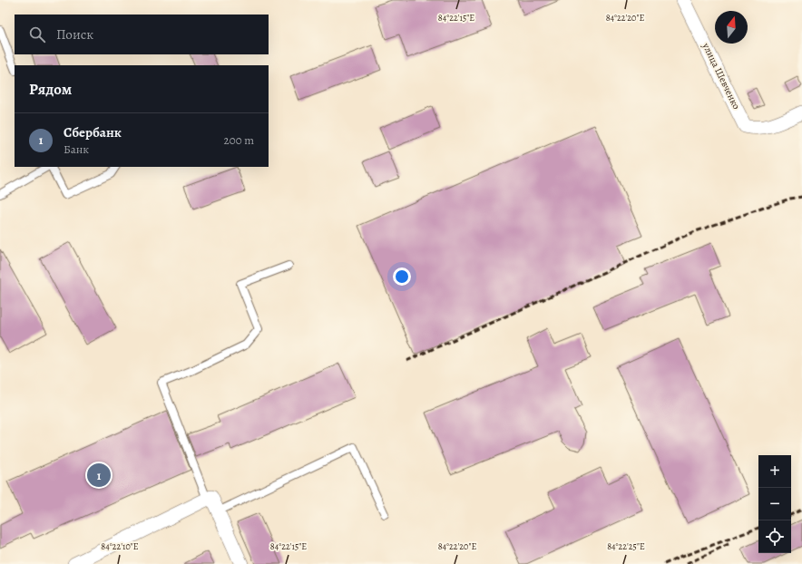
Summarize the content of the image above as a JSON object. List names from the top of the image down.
{
  "streets": {
    "street": ["улица Шевченко"]
  },
  "north": "top",
  "page": {
    "search": "Поиск",
    "heading": "Рядом",
    "list": [
      {
        "mark": "1",
        "name": "Сбербанк",
        "note": "Банк",
        "value": "200 m"
      }
    ],
    "map_buttons": ["+", "−"],
    "pins": "1"
  },
  "coordinates": [
    "84°22'15\"E",
    "84°22'20\"E",
    "84°22'10\"E",
    "84°22'25\"E"
  ]
}
